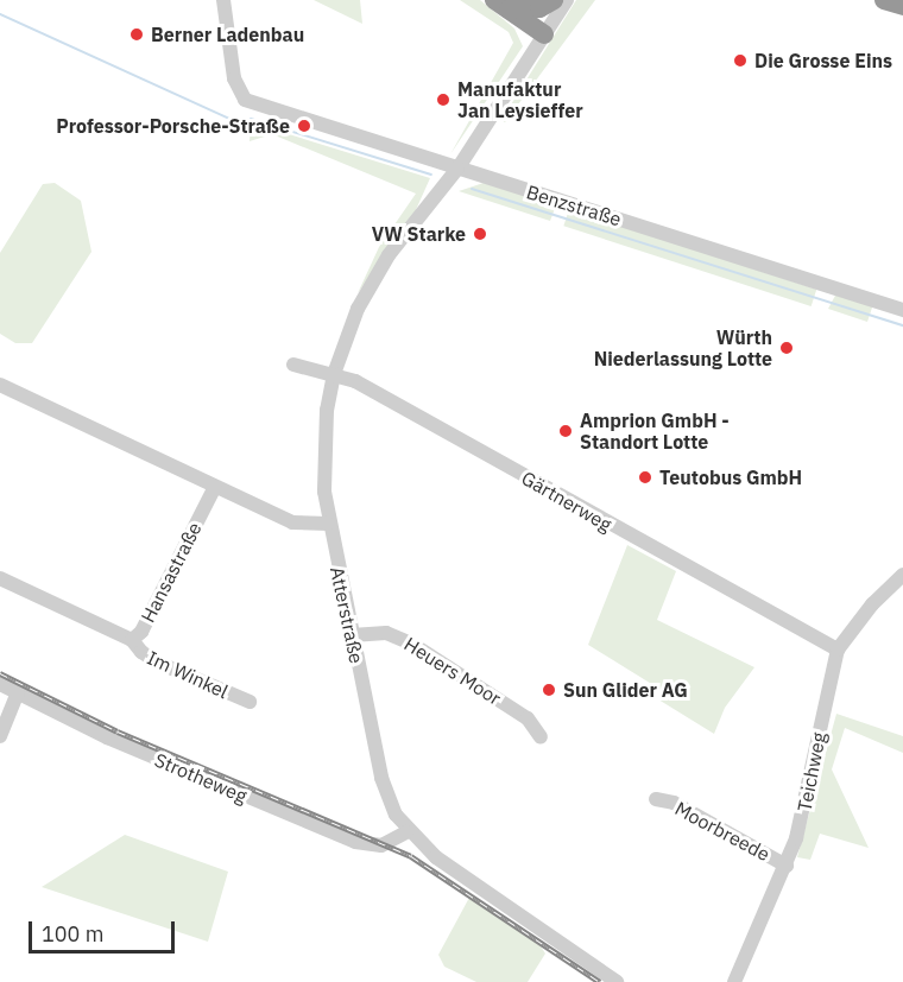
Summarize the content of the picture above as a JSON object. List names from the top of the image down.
{
  "streets": {
    "street": [
      "Benzstraße",
      "Gärtnerweg",
      "Hansastraße",
      "Atterstraße",
      "Heuers Moor",
      "Im Winkel",
      "Teichweg",
      "Strotheweg",
      "Moorbreede"
    ]
  },
  "crossings": [
    ["Benzstraße", "Atterstraße"],
    ["Gärtnerweg", "Atterstraße"],
    ["Gärtnerweg", "Teichweg"],
    ["Hansastraße", "Im Winkel"],
    ["Atterstraße", "Heuers Moor"],
    ["Atterstraße", "Strotheweg"],
    ["Teichweg", "Moorbreede"]
  ],
  "places": [
    "Berner Ladenbau",
    "Die Grosse Eins",
    "Manufaktur Jan Leysieffer",
    "Professor-Porsche-Straße",
    "VW Starke",
    "Würth Niederlassung Lotte",
    "Amprion GmbH - Standort Lotte",
    "Teutobus GmbH",
    "Sun Glider AG"
  ],
  "scale_bar": "100 m"
}
